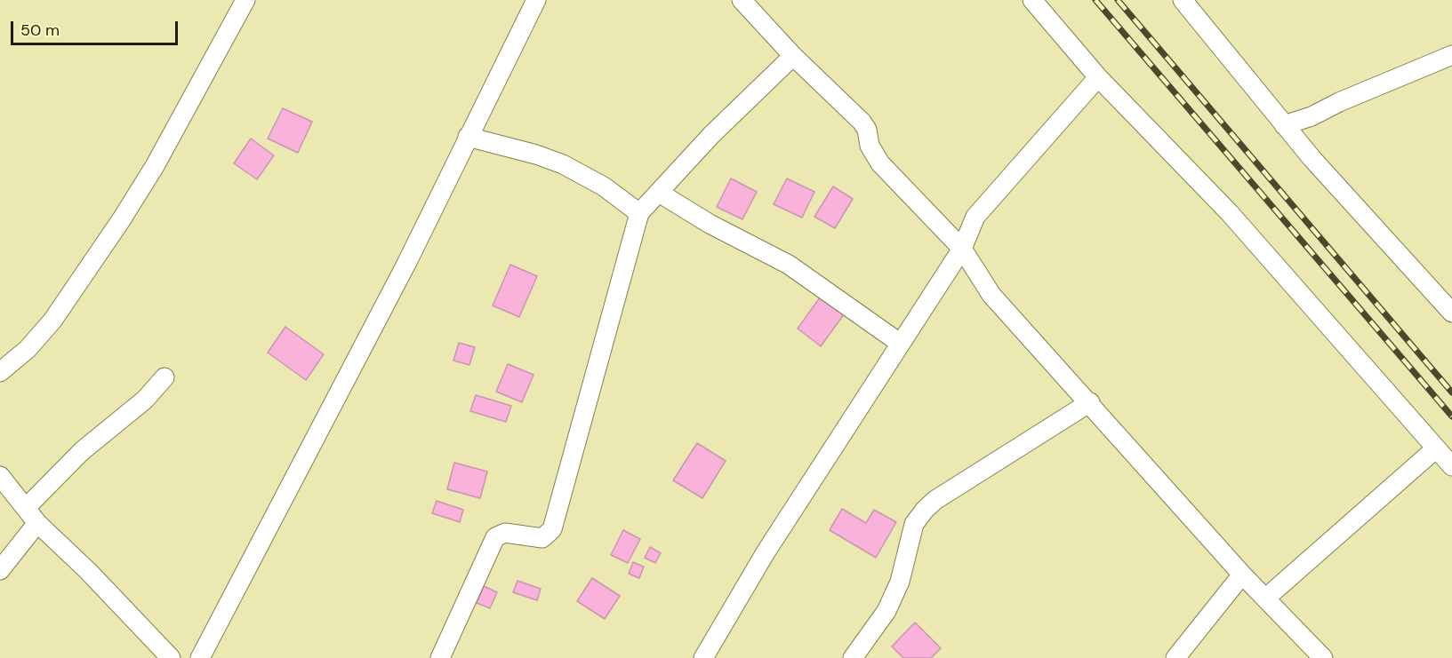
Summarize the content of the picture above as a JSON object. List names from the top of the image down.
{
  "scale_bar": "50 m"
}
